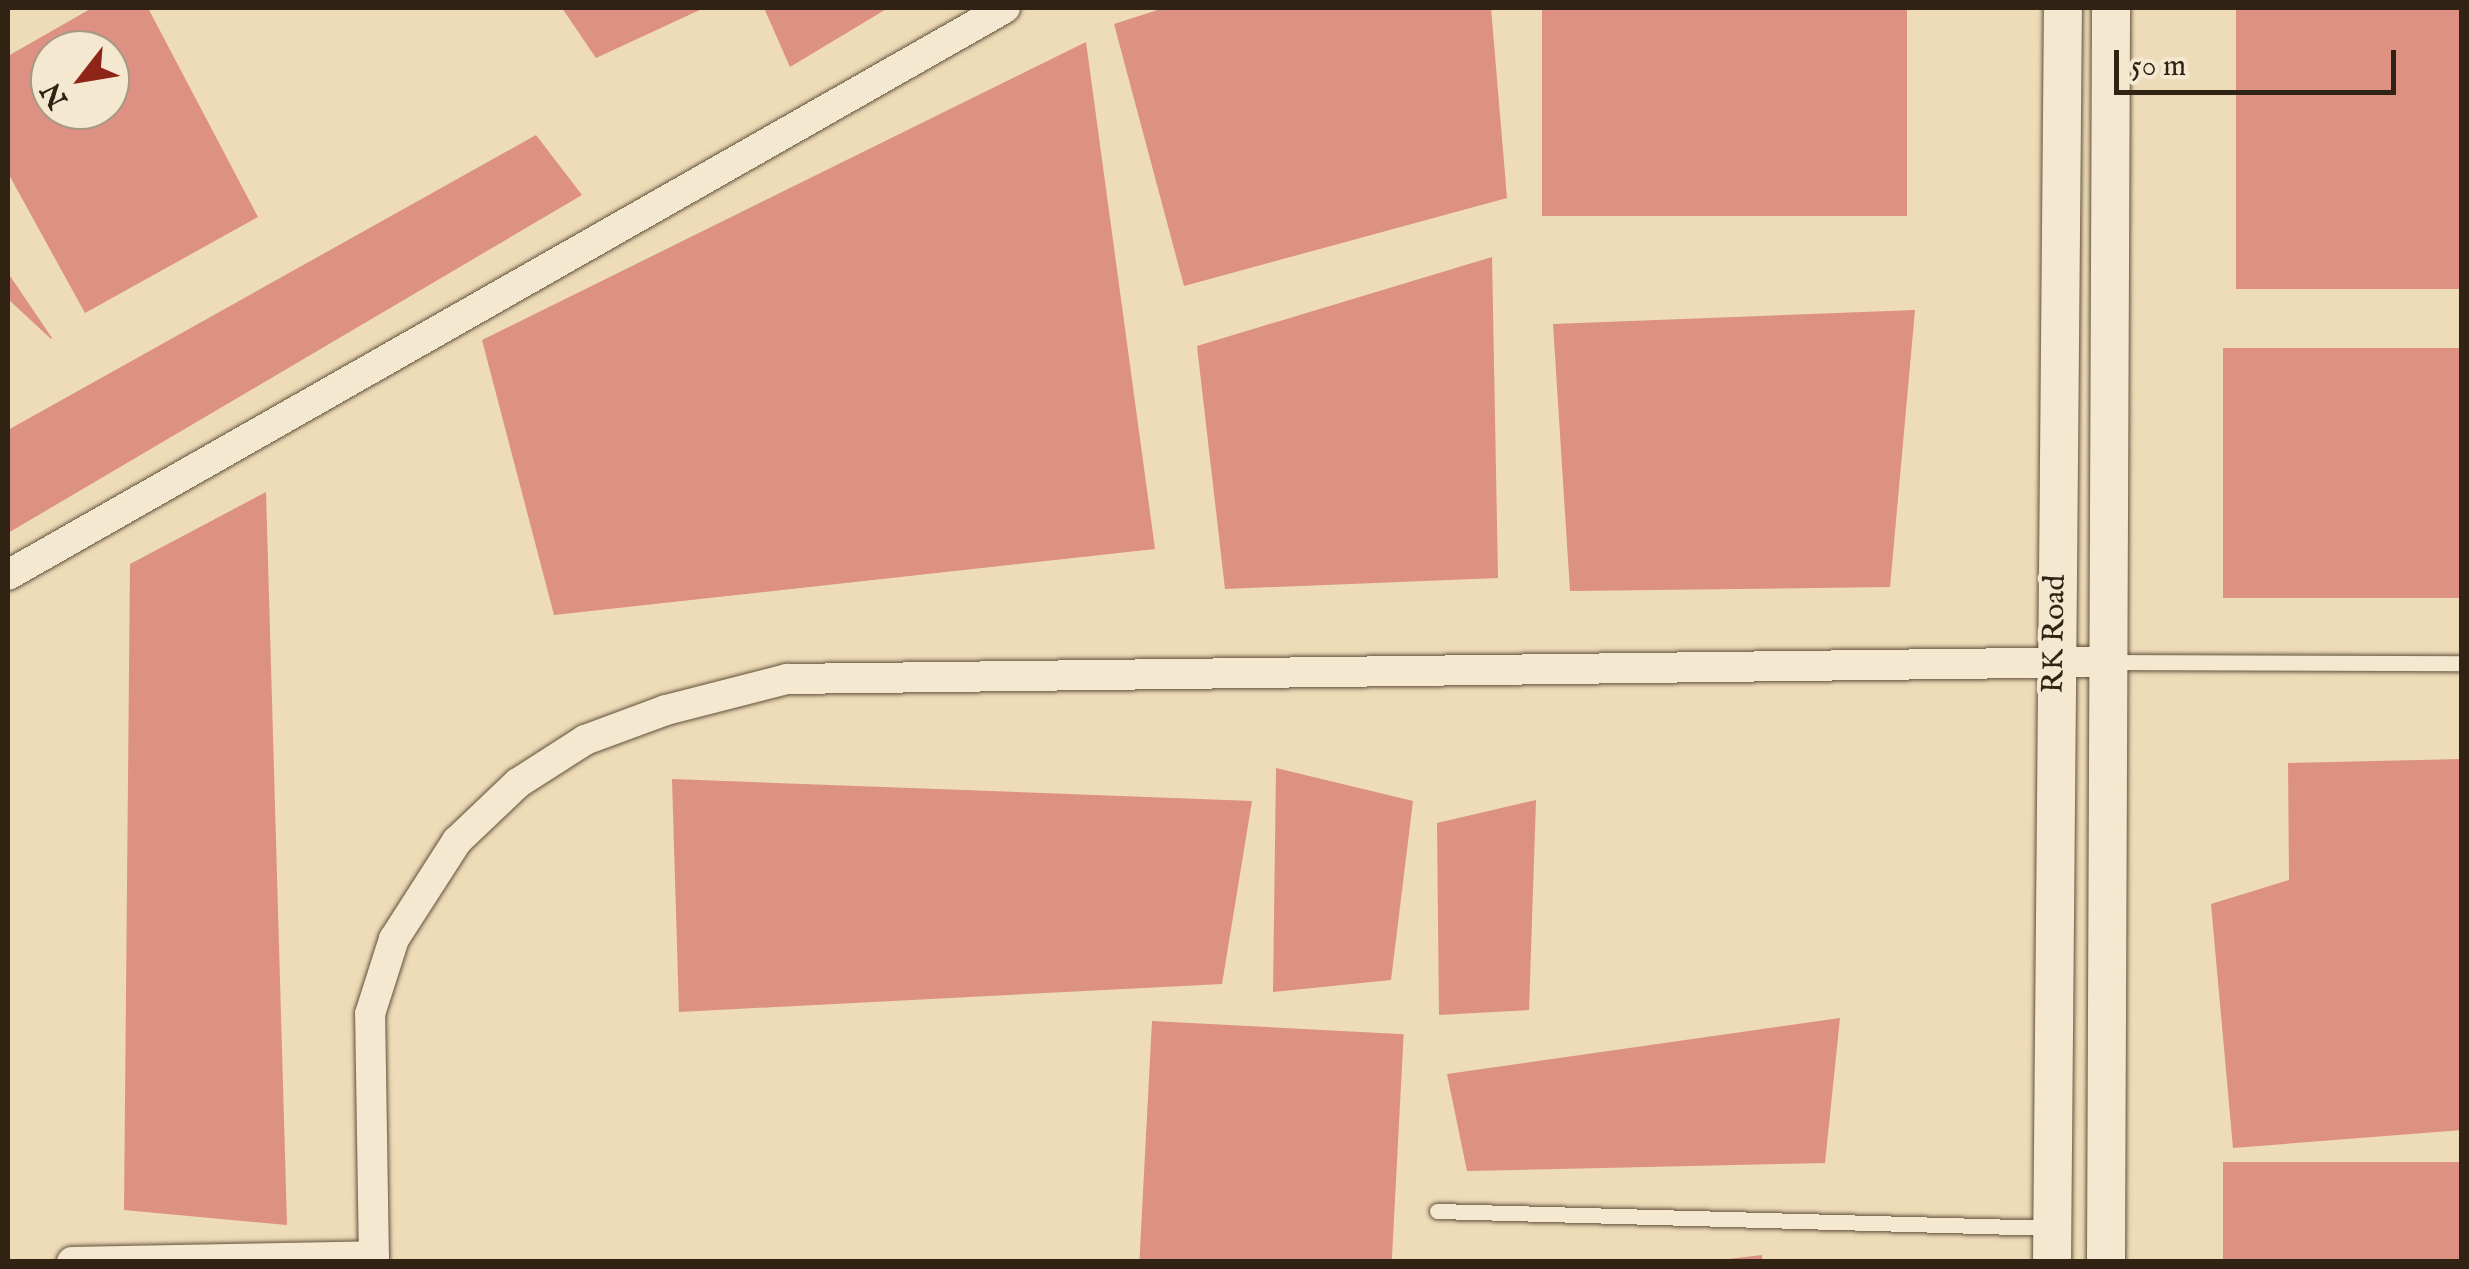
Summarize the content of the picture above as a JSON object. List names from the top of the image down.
{
  "streets": {
    "street": ["RK Road"]
  },
  "scale_bar": "50 m",
  "north": "bottom left"
}
